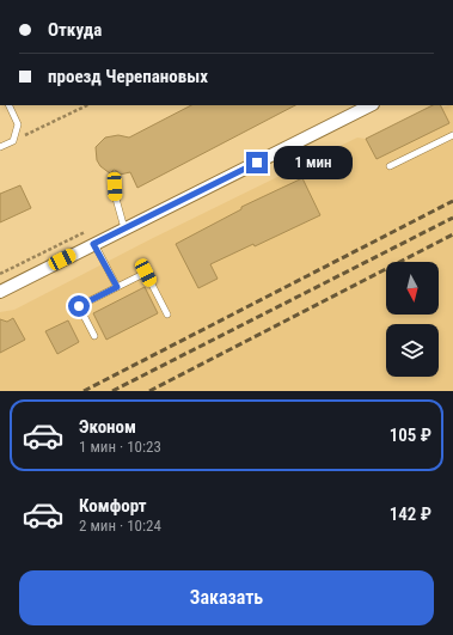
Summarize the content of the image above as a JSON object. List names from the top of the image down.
{
  "north": "bottom",
  "page": {
    "banner": ["Откуда", "проезд Черепановых"],
    "bubble": "1 мин",
    "list": [
      {
        "name": "Эконом",
        "note": "1 мин · 10:23",
        "value": "105 ₽"
      },
      {
        "name": "Комфорт",
        "note": "2 мин · 10:24",
        "value": "142 ₽"
      }
    ],
    "buttons": "Заказать"
  }
}
